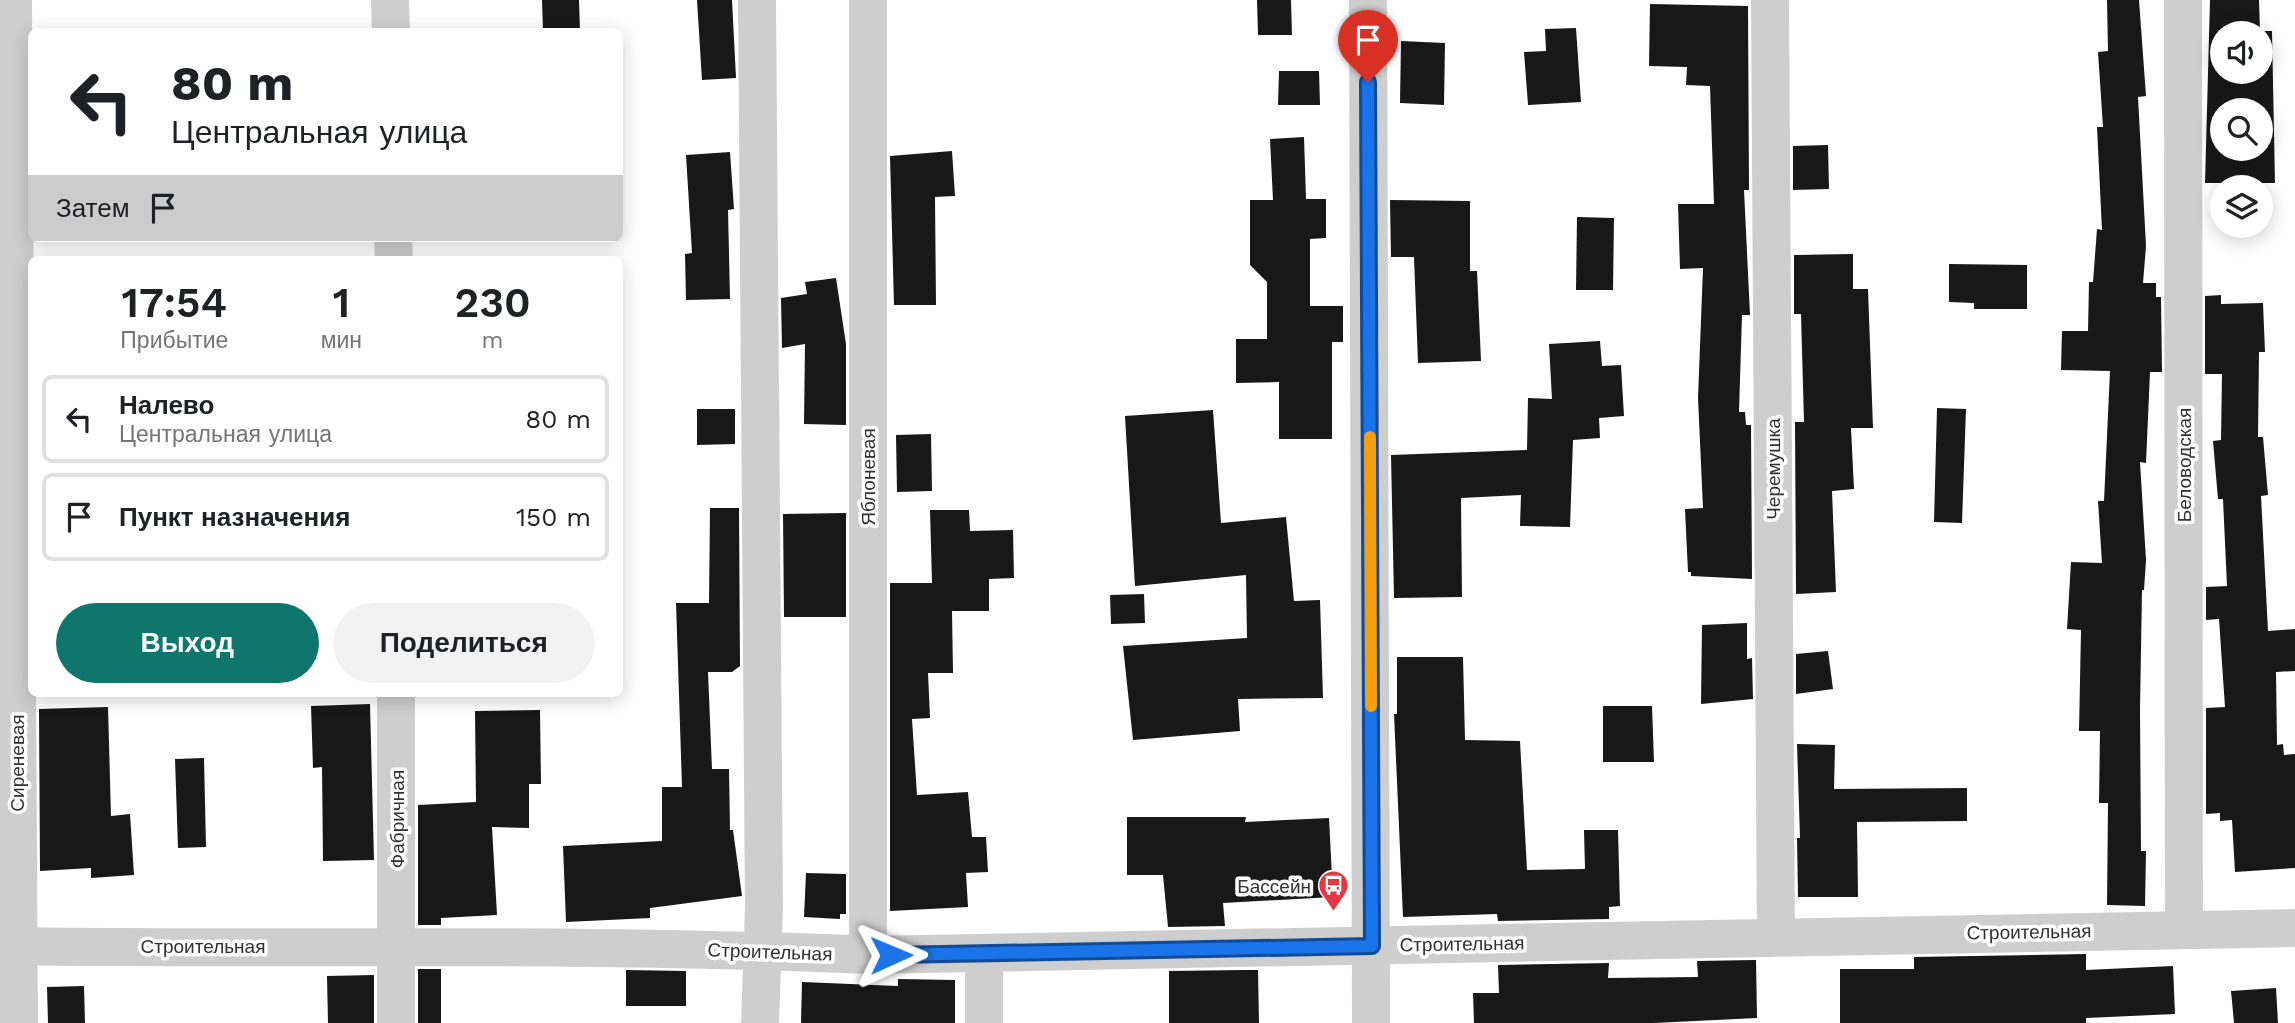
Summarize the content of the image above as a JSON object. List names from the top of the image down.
{
  "streets": {
    "street": [
      "Беловодская",
      "Черемушка",
      "Яблоневая",
      "Сиреневая",
      "Фабричная",
      "Строительная"
    ]
  },
  "crossings": [
    ["Беловодская", "Строительная"],
    ["Черемушка", "Строительная"],
    ["Яблоневая", "Строительная"],
    ["Сиреневая", "Строительная"],
    ["Фабричная", "Строительная"]
  ],
  "places": {
    "bus stop": ["Бассейн"]
  },
  "page": {
    "turn": ["80 m", "Центральная улица"],
    "then": "Затем",
    "eta": [
      "17:54",
      "Прибытие",
      "1",
      "мин",
      "230",
      "m"
    ],
    "list": [
      {
        "name": "Налево",
        "note": "Центральная улица",
        "value": "80 m"
      },
      {
        "name": "Пункт назначения",
        "value": "150 m"
      }
    ],
    "buttons": ["Выход", "Поделиться"]
  }
}
